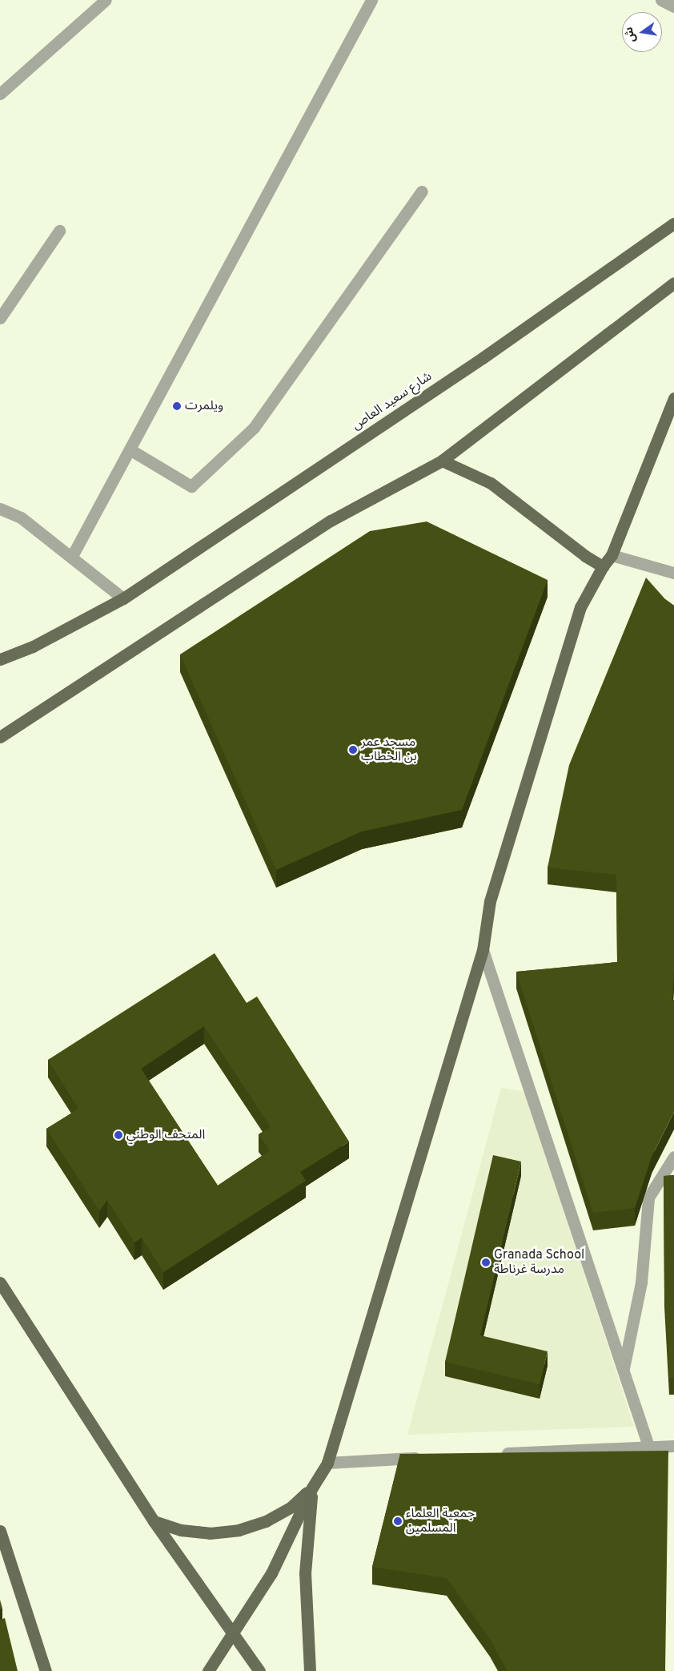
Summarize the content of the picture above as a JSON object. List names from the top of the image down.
{
  "streets": {
    "main road": ["شارع سعيد العاص"]
  },
  "places": [
    "ويلمرت",
    "مسجد عمر بن الخطاب",
    "المتحف الوطني",
    "Granada School مدرسة غرناطة",
    "جمعية العلماء المسلمين"
  ],
  "north": "left"
}
